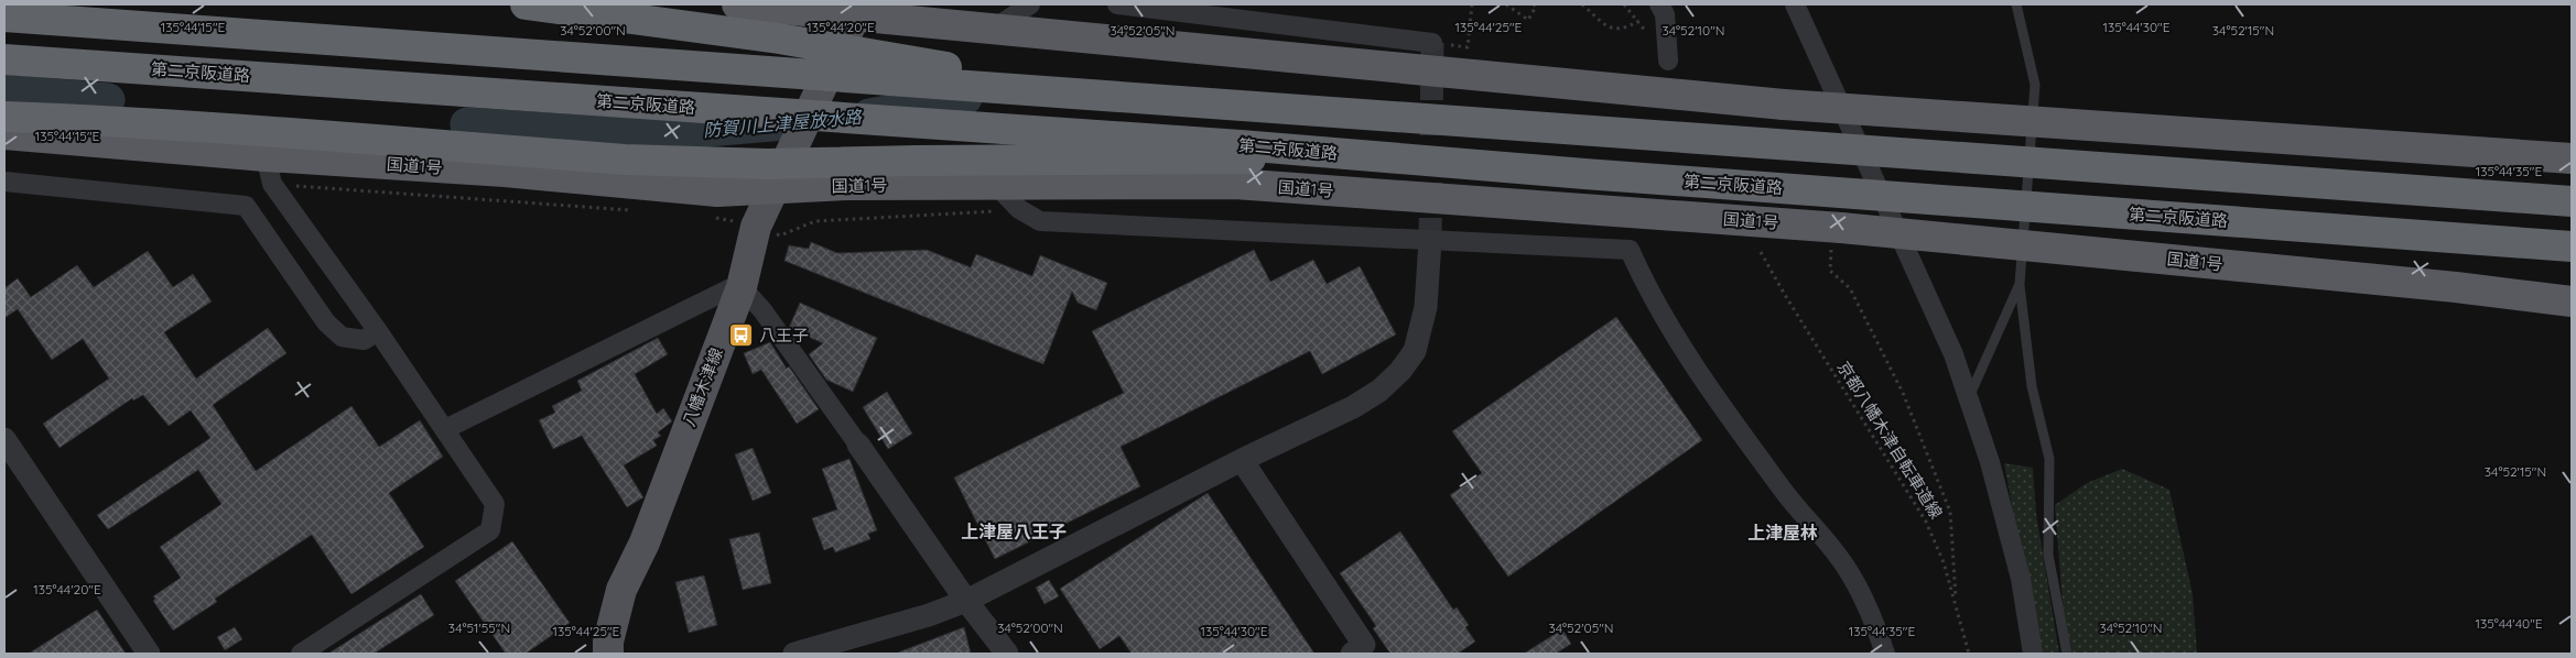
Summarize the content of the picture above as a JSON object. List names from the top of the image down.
{
  "streets": {
    "highway": ["第二京阪道路", "国道1号"],
    "main road": ["八幡木津線"],
    "path": ["京都八幡木津自転車道線"]
  },
  "crossings": [
    ["国道1号", "八幡木津線"]
  ],
  "districts": ["上津屋八王子", "上津屋林"],
  "water": ["防賀川上津屋放水路"],
  "places": {
    "bus stop": ["八王子"]
  },
  "coordinates": [
    "135°44'15\"E",
    "135°44'20\"E",
    "135°44'25\"E",
    "135°44'30\"E",
    "34°52'00\"N",
    "34°52'05\"N",
    "34°52'10\"N",
    "34°52'15\"N",
    "135°44'35\"E",
    "135°44'40\"E",
    "34°51'55\"N"
  ]
}
